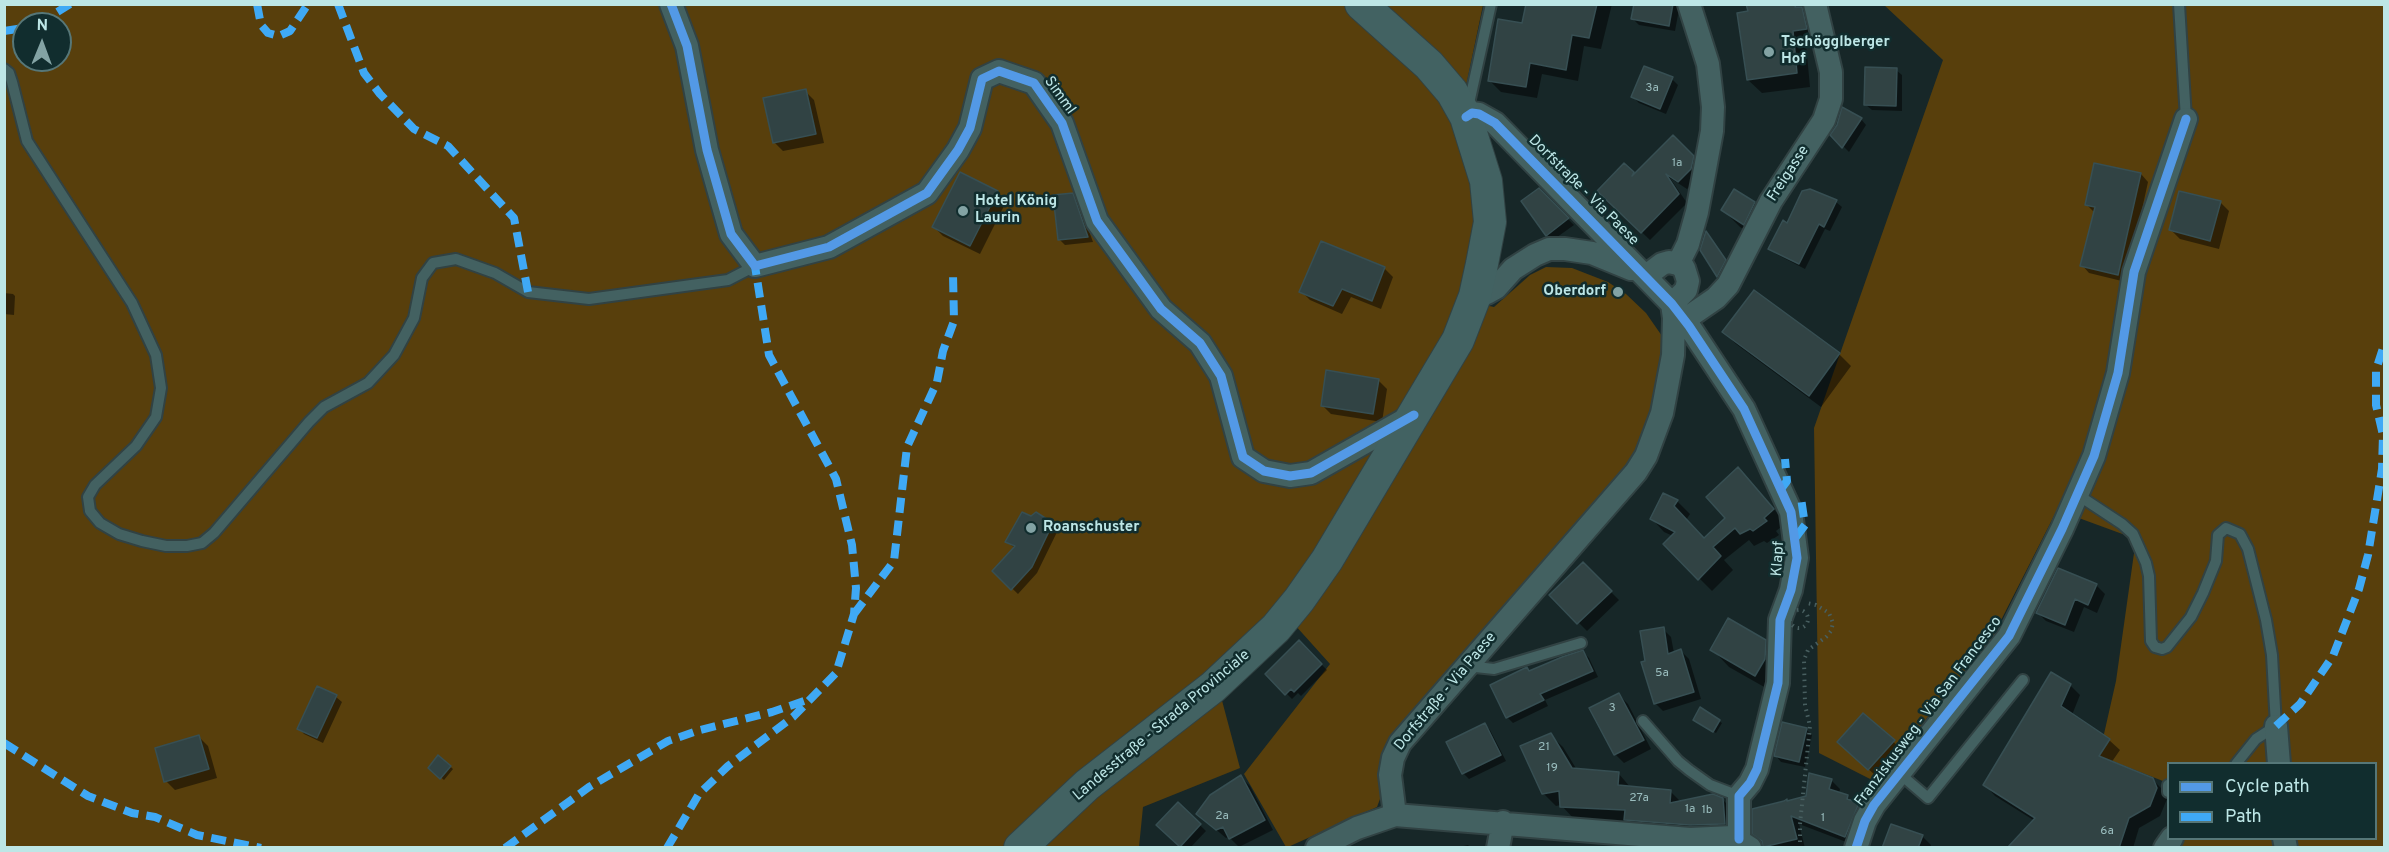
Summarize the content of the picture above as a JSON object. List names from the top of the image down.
{
  "streets": {
    "main road": ["Landesstraße - Strada Provinciale"],
    "street": [
      "Simml",
      "Freigasse",
      "Dorfstraße - Via Paese",
      "Klapf",
      "Franziskusweg - Via San Francesco"
    ]
  },
  "crossings": [
    ["Simml", "Landesstraße - Strada Provinciale"],
    ["Freigasse", "Dorfstraße - Via Paese"],
    ["Freigasse", "Klapf"],
    ["Dorfstraße - Via Paese", "Klapf"],
    ["Dorfstraße - Via Paese", "Landesstraße - Strada Provinciale"]
  ],
  "places": [
    "Tschögglberger Hof",
    "Hotel König Laurin",
    "Oberdorf",
    "Roanschuster"
  ],
  "house_numbers": [
    "3a",
    "1a",
    "5a",
    "3",
    "21",
    "19",
    "27a",
    "1a",
    "1b",
    "2a",
    "1",
    "6a"
  ],
  "legend": ["Cycle path", "Path"],
  "north": "top"
}
